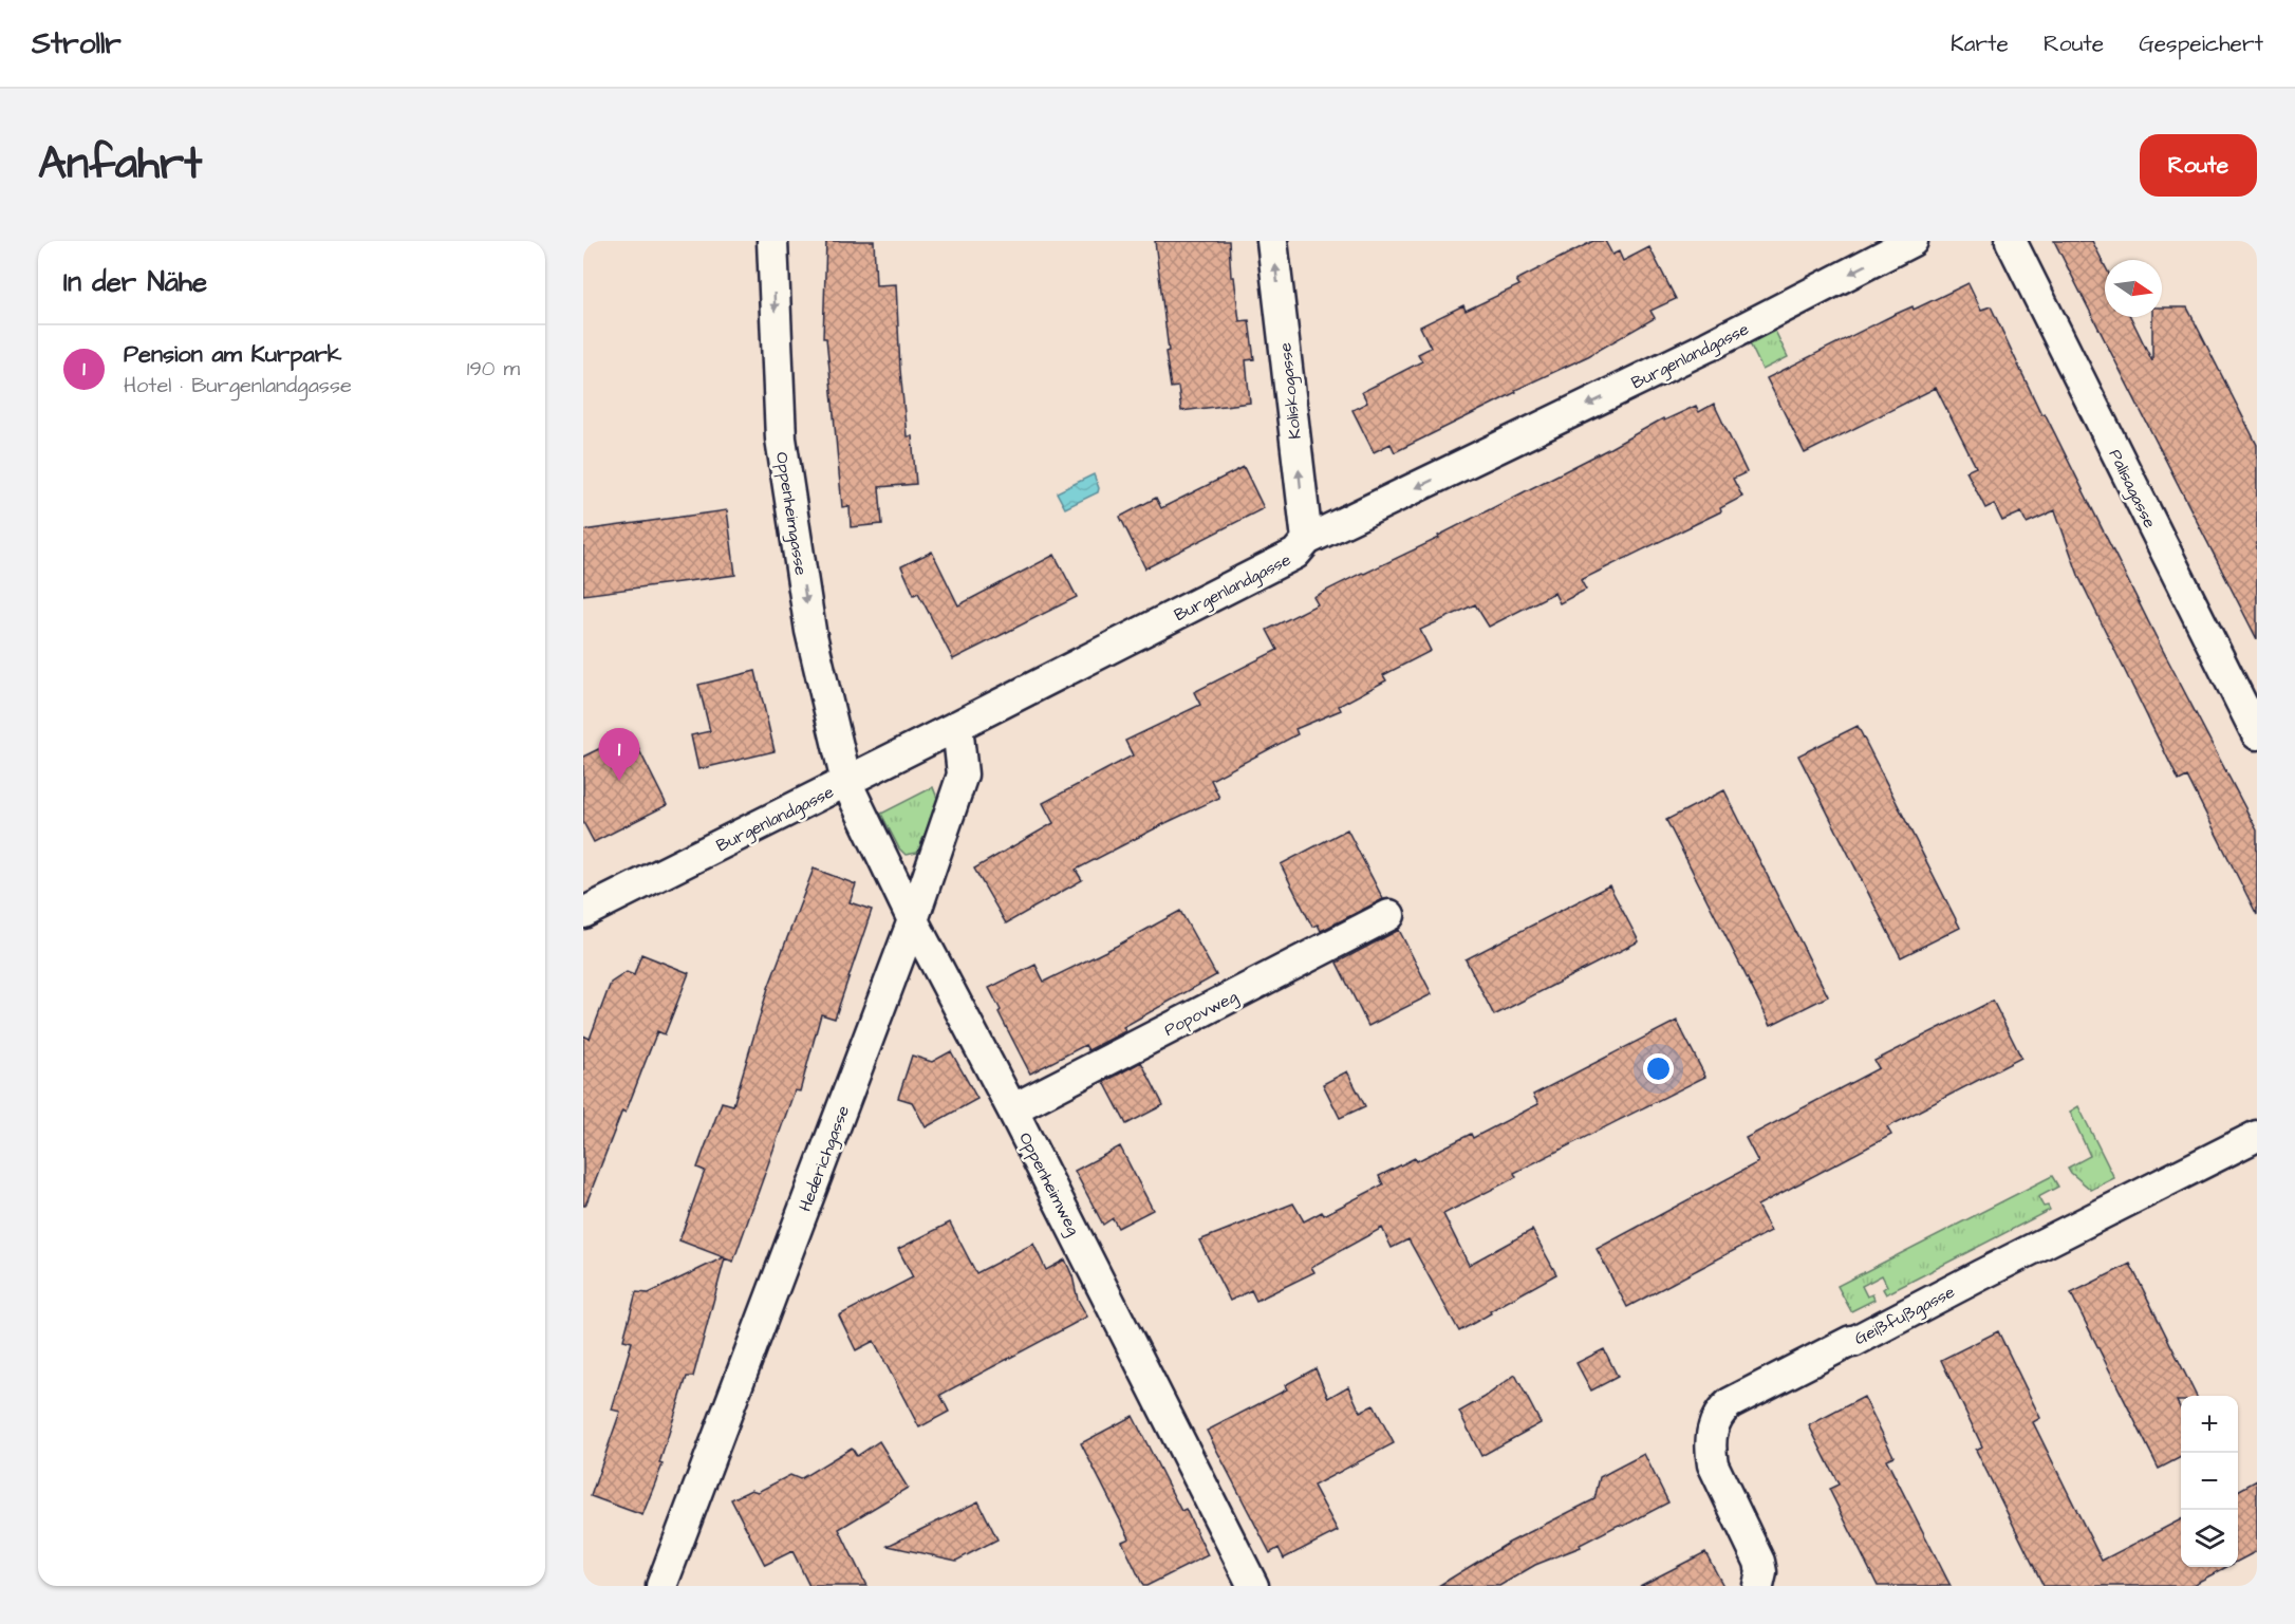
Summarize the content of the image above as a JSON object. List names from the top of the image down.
{
  "streets": {
    "street": [
      "Burgenlandgasse",
      "Koliskogasse",
      "Palisagasse",
      "Oppenheimgasse",
      "Popovweg",
      "Hederichgasse",
      "Oppenheimweg",
      "Geißfußgasse"
    ]
  },
  "crossings": [
    ["Burgenlandgasse", "Koliskogasse"],
    ["Burgenlandgasse", "Oppenheimgasse"],
    ["Burgenlandgasse", "Hederichgasse"],
    ["Burgenlandgasse", "Oppenheimweg"],
    ["Oppenheimgasse", "Oppenheimweg"],
    ["Popovweg", "Oppenheimweg"],
    ["Hederichgasse", "Oppenheimweg"]
  ],
  "one_way": ["Burgenlandgasse", "Koliskogasse", "Oppenheimgasse"],
  "north": "right",
  "page": {
    "header": "Strollr",
    "nav": ["Karte", "Route", "Gespeichert"],
    "title": "Anfahrt",
    "buttons": "Route",
    "heading": "In der Nähe",
    "list": [
      {
        "mark": "1",
        "name": "Pension am Kurpark",
        "note": "Hotel · Burgenlandgasse",
        "value": "190 m"
      }
    ],
    "pins": "1",
    "map_buttons": ["+", "−"]
  }
}
